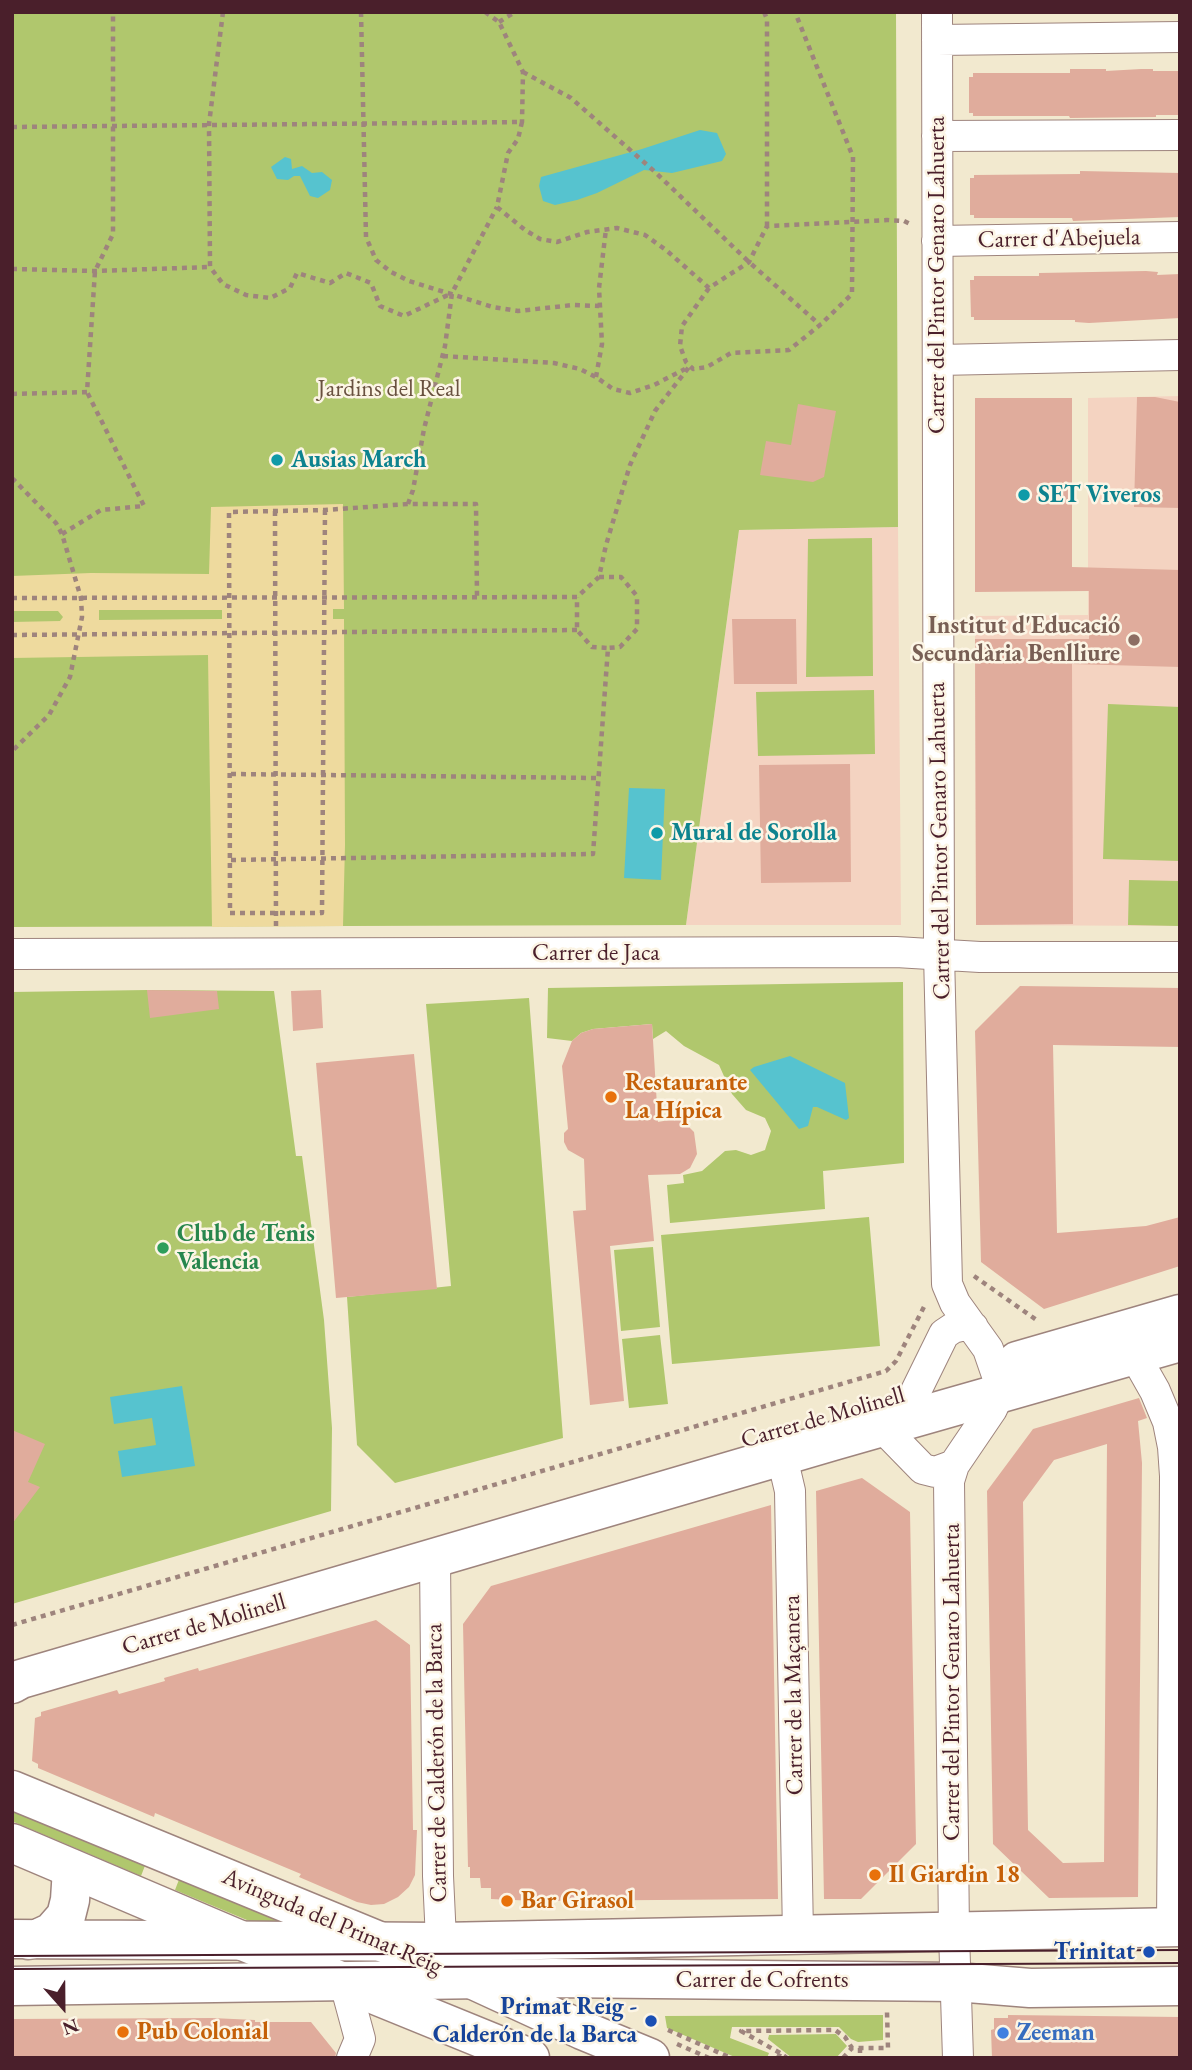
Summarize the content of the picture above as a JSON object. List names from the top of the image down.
{
  "streets": {
    "street": [
      "Carrer d'Abejuela",
      "Carrer del Pintor Genaro Lahuerta",
      "Carrer de Jaca",
      "Carrer de Molinell",
      "Carrer de la Maçanera",
      "Carrer de Calderón de la Barca",
      "Avinguda del Primat Reig",
      "Carrer de Cofrents"
    ]
  },
  "crossings": [
    ["Carrer d'Abejuela", "Carrer del Pintor Genaro Lahuerta"],
    ["Carrer del Pintor Genaro Lahuerta", "Carrer de Jaca"],
    ["Carrer del Pintor Genaro Lahuerta", "Carrer de Molinell"],
    ["Carrer del Pintor Genaro Lahuerta", "Carrer de Cofrents"],
    ["Carrer de Molinell", "Carrer de la Maçanera"],
    ["Carrer de Molinell", "Carrer de Calderón de la Barca"],
    ["Carrer de la Maçanera", "Carrer de Cofrents"],
    ["Carrer de Calderón de la Barca", "Avinguda del Primat Reig"],
    ["Carrer de Calderón de la Barca", "Carrer de Cofrents"],
    ["Avinguda del Primat Reig", "Carrer de Cofrents"]
  ],
  "parks": ["Jardins del Real"],
  "places": [
    "Ausias March",
    "SET Viveros",
    "Institut d'Educació Secundària Benlliure",
    "Mural de Sorolla",
    "Restaurante La Hípica",
    "Club de Tenis Valencia",
    "Il Giardin 18",
    "Bar Girasol",
    "Trinitat",
    "Primat Reig - Calderón de la Barca",
    "Pub Colonial",
    "Zeeman"
  ],
  "north": "bottom"
}
